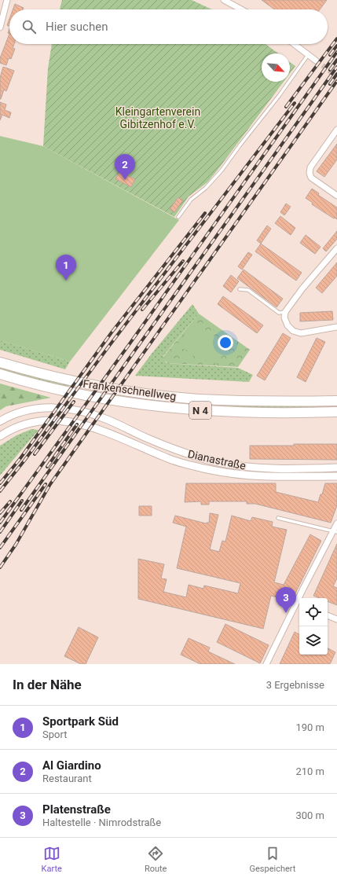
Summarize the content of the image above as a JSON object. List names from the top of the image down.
{
  "streets": {
    "highway": ["Frankenschnellweg", "N 4"],
    "main road": ["Dianastraße"]
  },
  "parks": ["Kleingartenverein Gibitzenhof e.V."],
  "north": "bottom right",
  "page": {
    "search": "Hier suchen",
    "pins": ["2", "1", "3"],
    "heading": ["In der Nähe", "3 Ergebnisse"],
    "list": [
      {
        "mark": "1",
        "name": "Sportpark Süd",
        "note": "Sport",
        "value": "190 m"
      },
      {
        "mark": "2",
        "name": "Al Giardino",
        "note": "Restaurant",
        "value": "210 m"
      },
      {
        "mark": "3",
        "name": "Platenstraße",
        "note": "Haltestelle · Nimrodstraße",
        "value": "300 m"
      }
    ],
    "nav": ["Karte", "Route", "Gespeichert"]
  }
}
